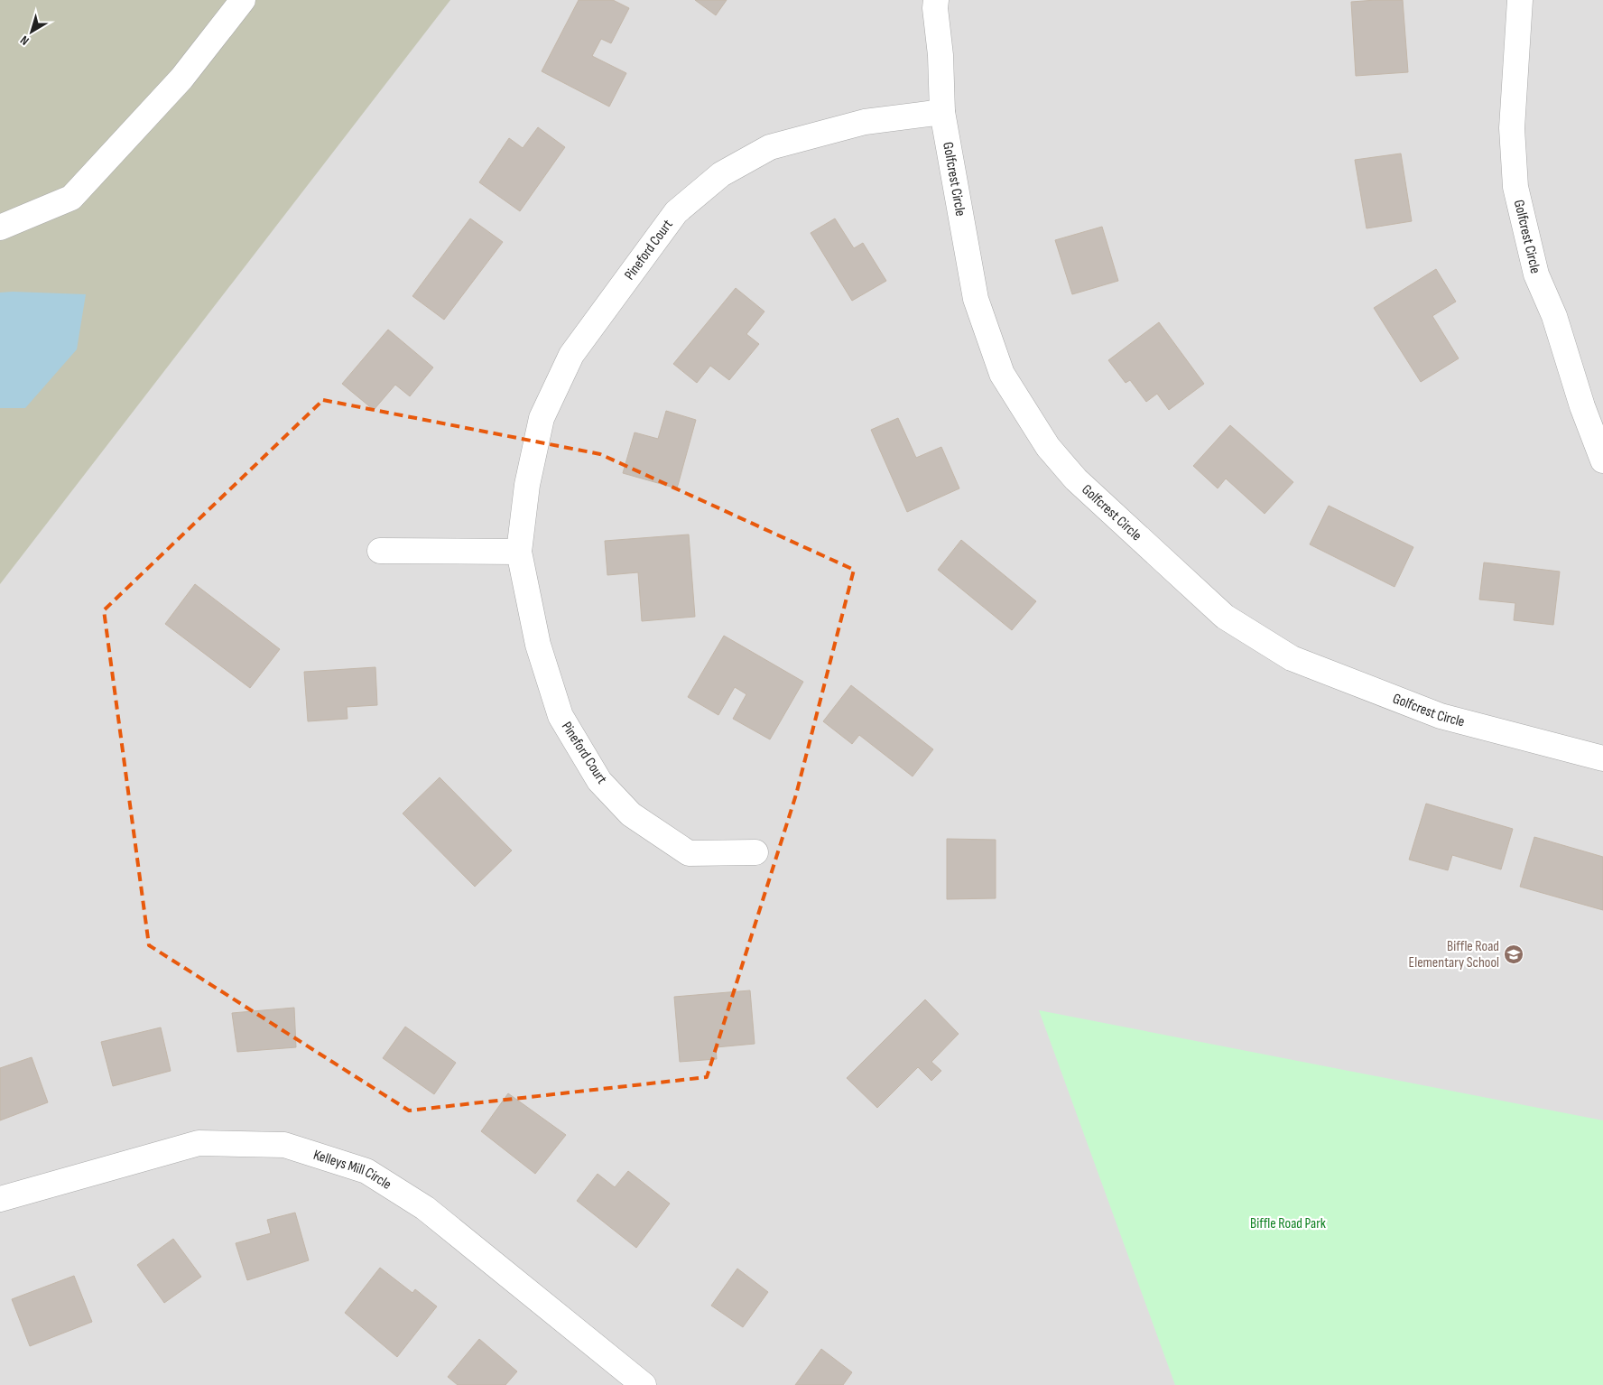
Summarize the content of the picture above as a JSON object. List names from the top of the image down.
{
  "streets": {
    "street": ["Golfcrest Circle", "Pineford Court", "Kelleys Mill Circle"]
  },
  "crossings": [
    ["Golfcrest Circle", "Pineford Court"]
  ],
  "parks": ["Biffle Road Park"],
  "places": {
    "school or university": ["Biffle Road Elementary School"]
  },
  "north": "bottom left"
}
